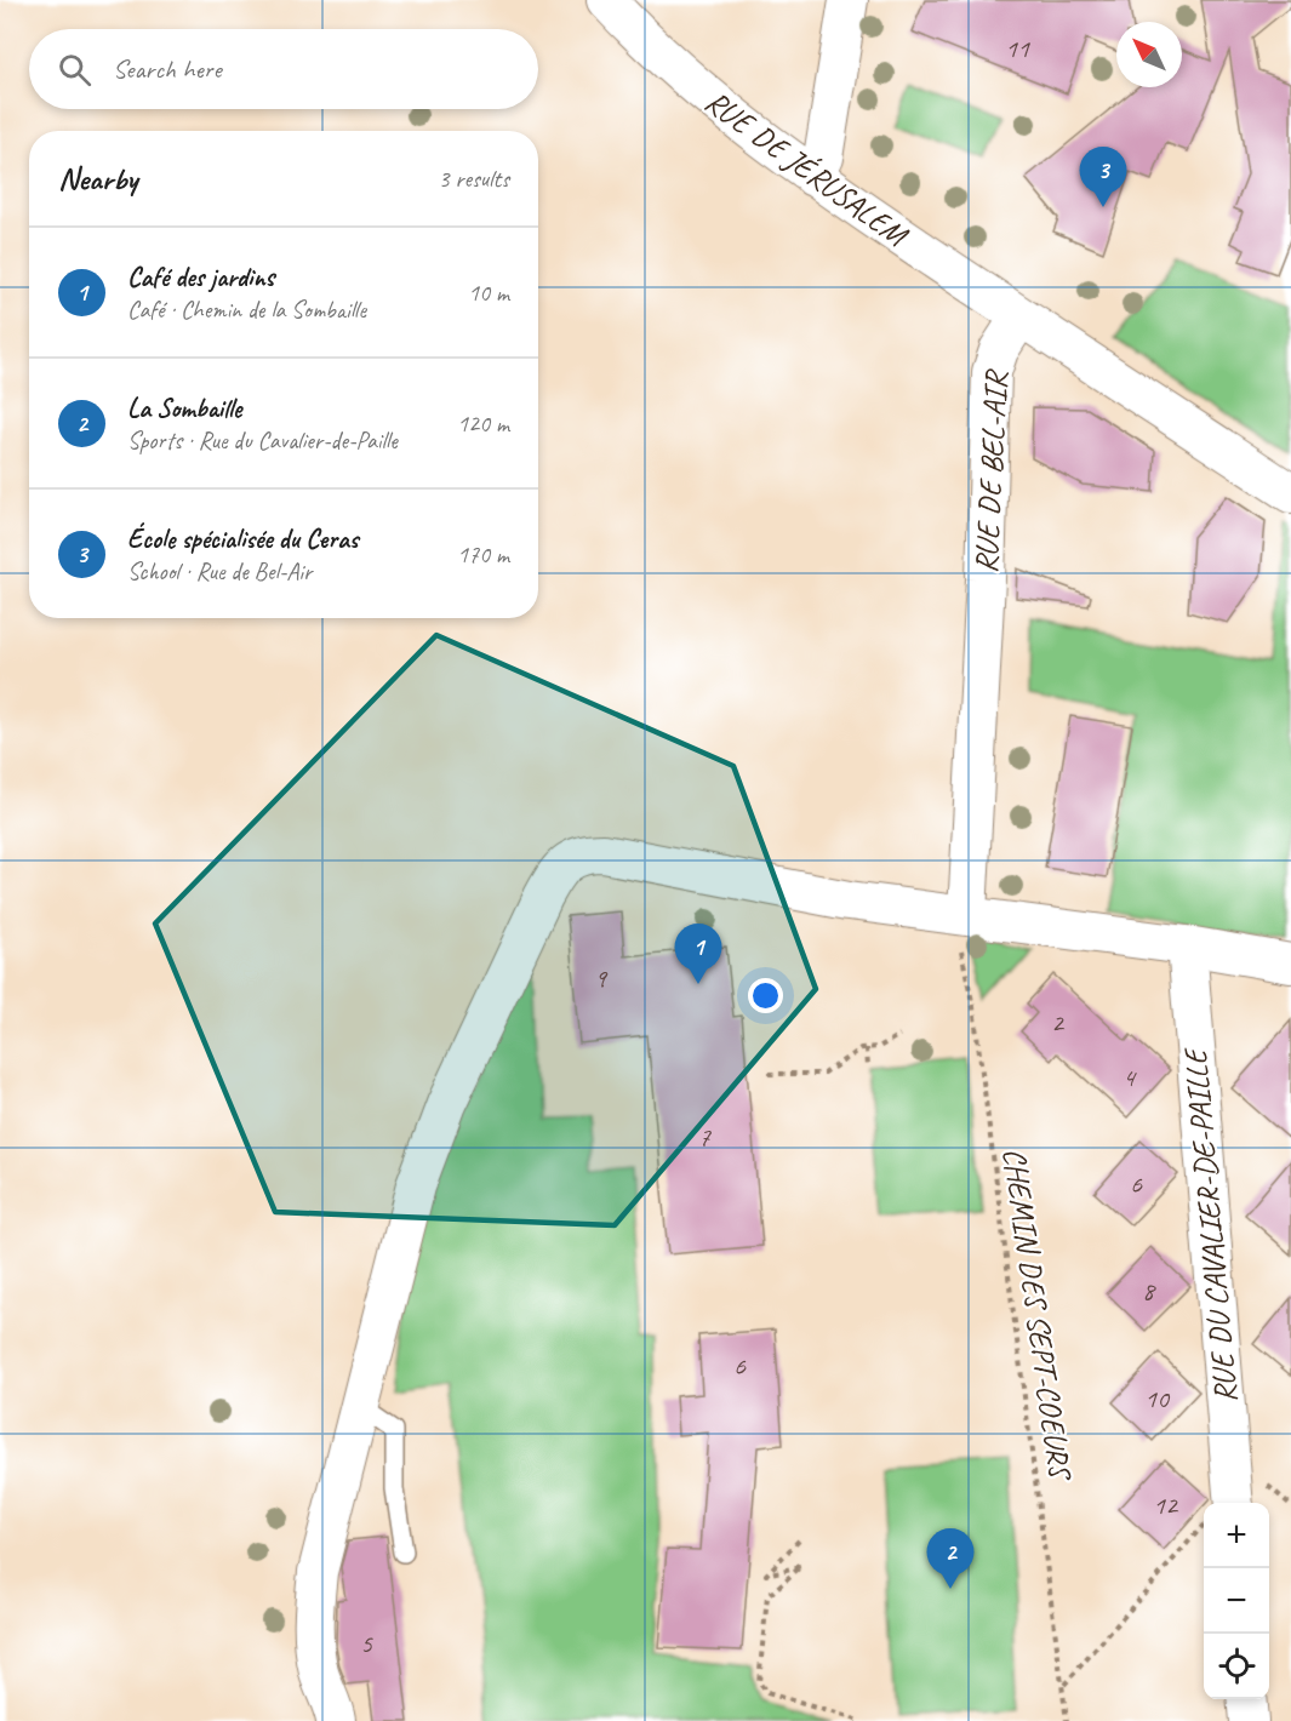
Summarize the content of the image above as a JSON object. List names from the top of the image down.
{
  "streets": {
    "street": ["RUE DE JÉRUSALEM", "RUE DE BEL-AIR", "RUE DU CAVALIER-DE-PAILLE"],
    "path": ["CHEMIN DES SEPT-COEURS"]
  },
  "crossings": [
    ["RUE DE JÉRUSALEM", "RUE DE BEL-AIR"],
    ["RUE DE BEL-AIR", "CHEMIN DES SEPT-COEURS"]
  ],
  "house_numbers": [
    "11",
    "9",
    "2",
    "4",
    "7",
    "6",
    "8",
    "6",
    "10",
    "12",
    "5"
  ],
  "north": "top left",
  "page": {
    "search": "Search here",
    "heading": ["Nearby", "3 results"],
    "pins": ["3", "1", "2"],
    "list": [
      {
        "mark": "1",
        "name": "Café des jardins",
        "note": "Café · Chemin de la Sombaille",
        "value": "10 m"
      },
      {
        "mark": "2",
        "name": "La Sombaille",
        "note": "Sports · Rue du Cavalier-de-Paille",
        "value": "120 m"
      },
      {
        "mark": "3",
        "name": "École spécialisée du Ceras",
        "note": "School · Rue de Bel-Air",
        "value": "170 m"
      }
    ],
    "map_buttons": ["+", "−"]
  }
}
